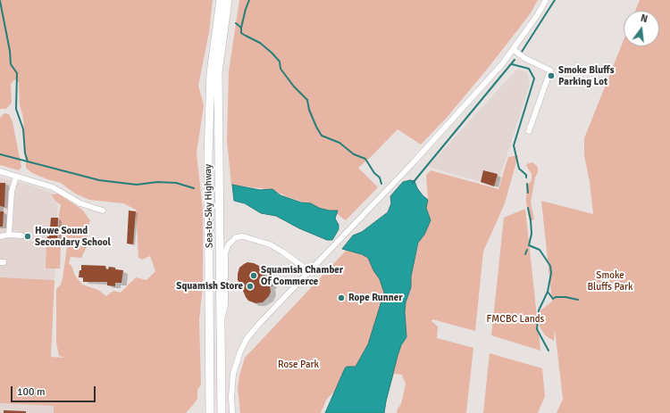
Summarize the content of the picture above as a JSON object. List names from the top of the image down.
{
  "streets": {
    "highway": ["Sea-to-Sky Highway"]
  },
  "parks": ["Smoke Bluffs Park", "FMCBC Lands", "Rose Park"],
  "places": [
    "Smoke Bluffs Parking Lot",
    "Howe Sound Secondary School",
    "Squamish Chamber Of Commerce",
    "Squamish Store",
    "Rope Runner"
  ],
  "scale_bar": "100 m",
  "north": "top"
}
